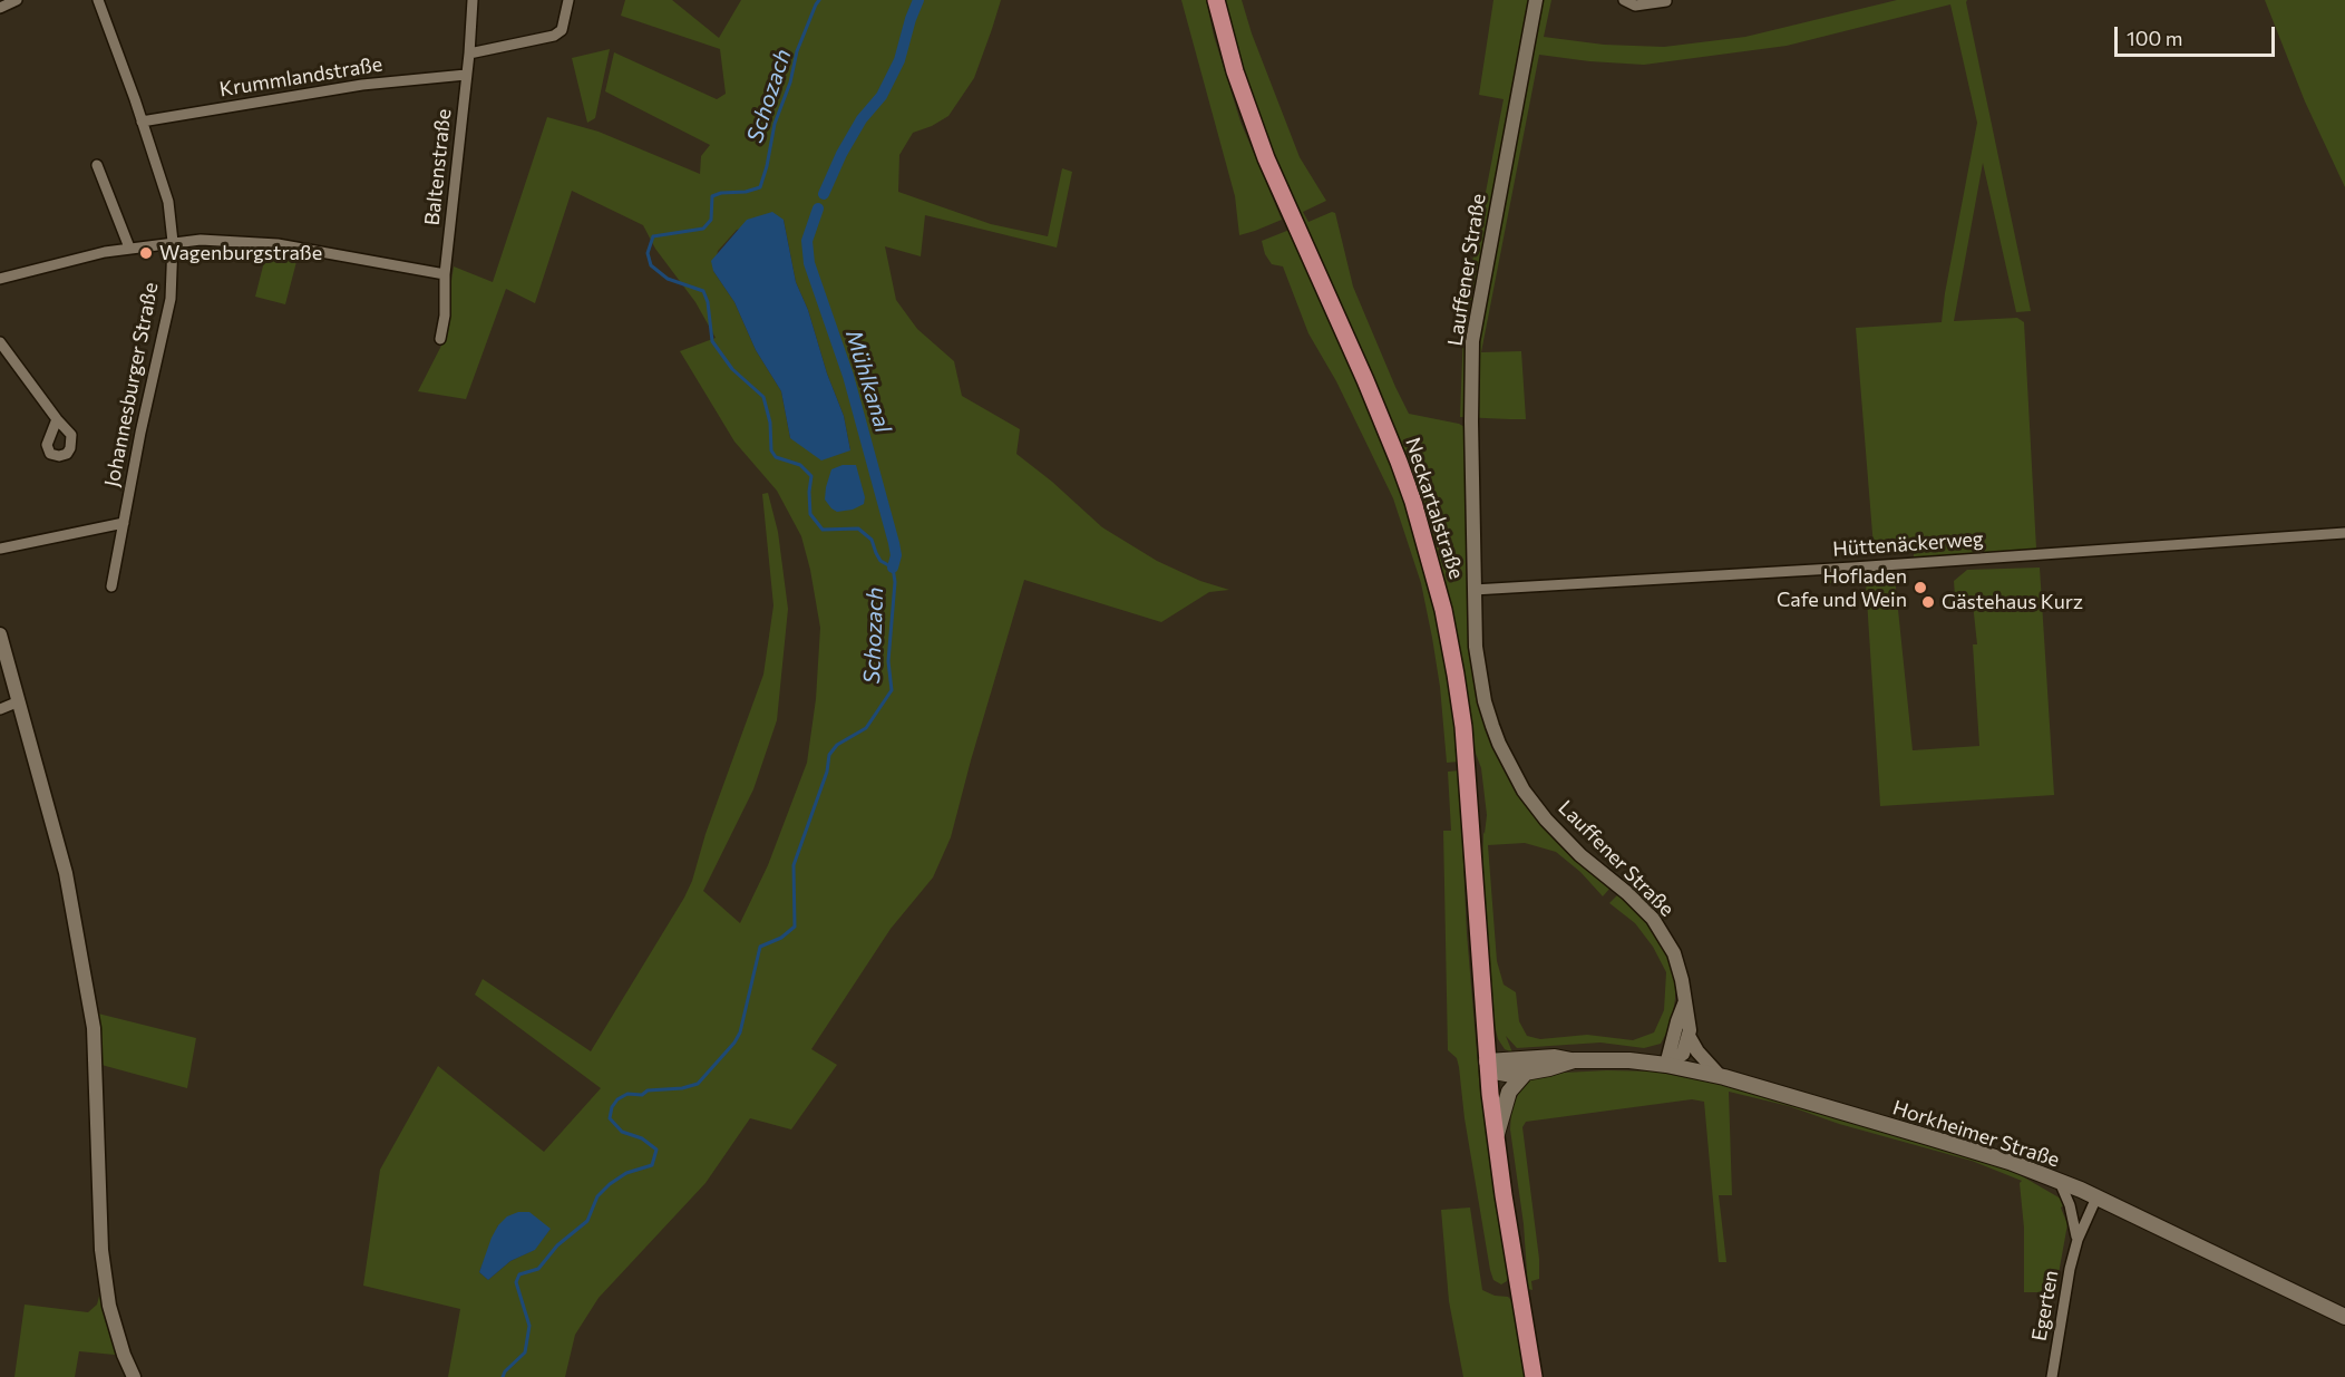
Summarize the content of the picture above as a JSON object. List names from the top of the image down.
{
  "streets": {
    "main road": ["Neckartalstraße", "Horkheimer Straße"],
    "street": [
      "Krummlandstraße",
      "Baltenstraße",
      "Lauffener Straße",
      "Johannesburger Straße",
      "Hüttenäckerweg",
      "Egerten"
    ]
  },
  "crossings": [
    ["Krummlandstraße", "Baltenstraße"],
    ["Krummlandstraße", "Johannesburger Straße"],
    ["Lauffener Straße", "Hüttenäckerweg"],
    ["Neckartalstraße", "Horkheimer Straße"],
    ["Horkheimer Straße", "Egerten"]
  ],
  "water": ["Schozach", "Mühlkanal"],
  "places": ["Wagenburgstraße", "Hofladen Cafe und Wein", "Gästehaus Kurz"],
  "scale_bar": "100 m"
}
